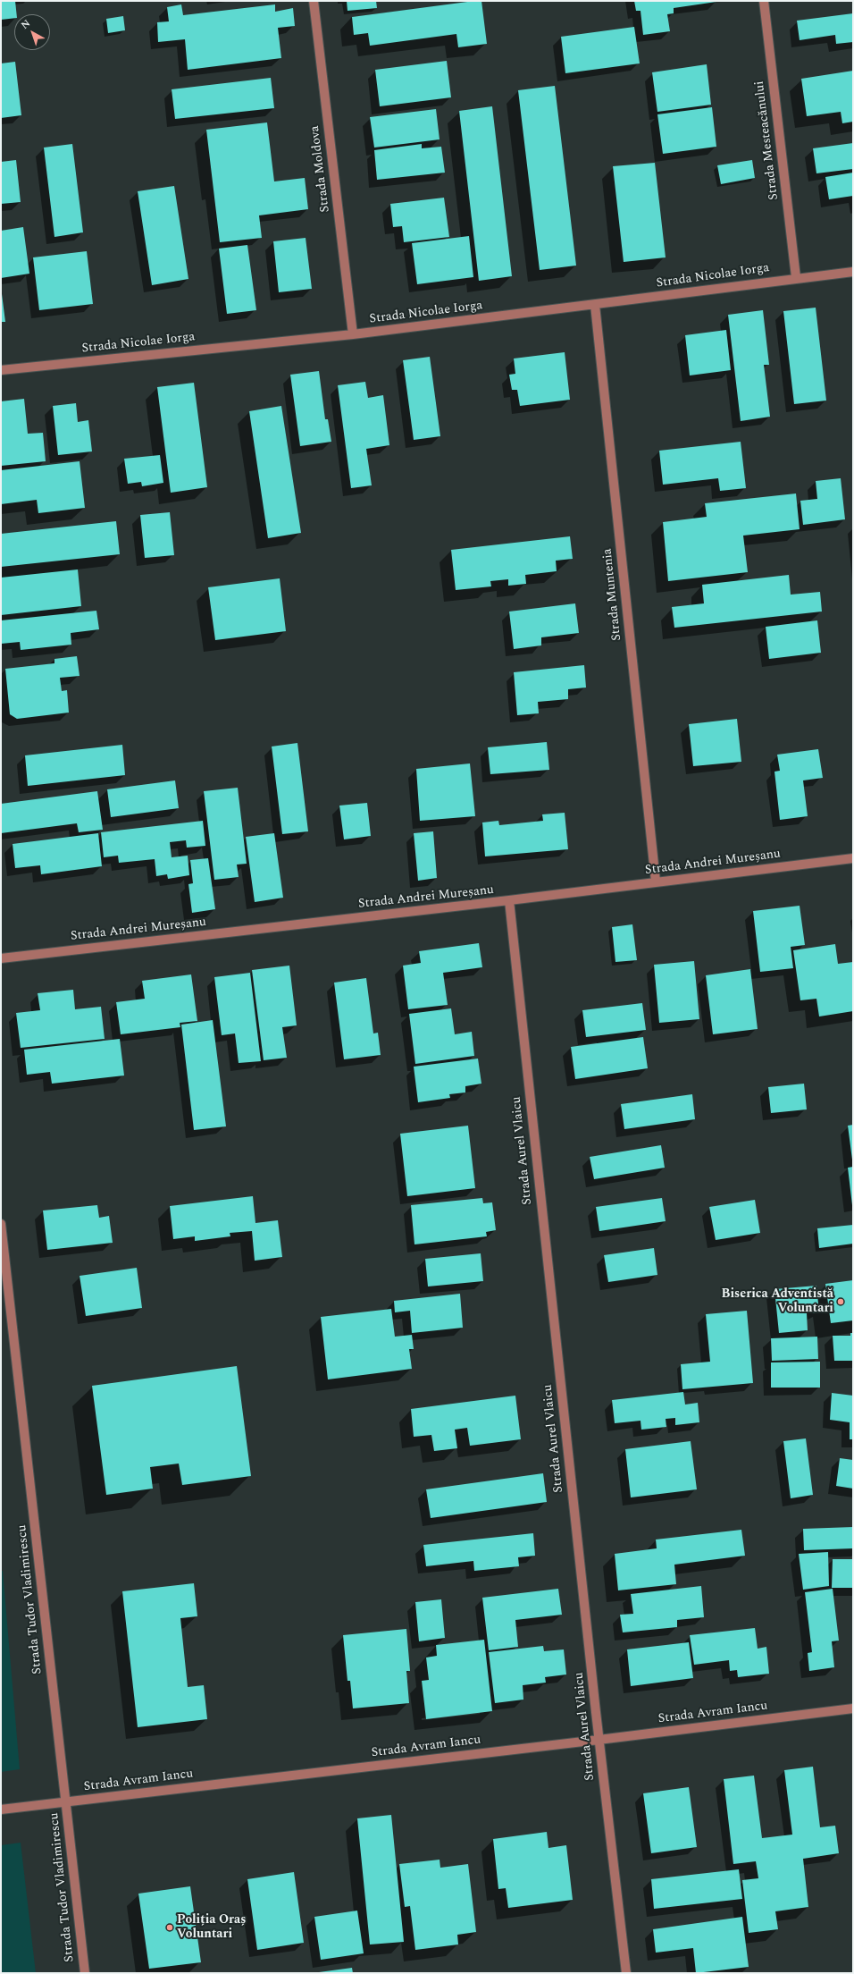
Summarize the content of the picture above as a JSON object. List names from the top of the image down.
{
  "streets": {
    "street": [
      "Strada Mesteacănului",
      "Strada Moldova",
      "Strada Nicolae Iorga",
      "Strada Muntenia",
      "Strada Andrei Mureșanu",
      "Strada Aurel Vlaicu",
      "Strada Tudor Vladimirescu",
      "Strada Avram Iancu"
    ]
  },
  "crossings": [
    ["Strada Mesteacănului", "Strada Nicolae Iorga"],
    ["Strada Moldova", "Strada Nicolae Iorga"],
    ["Strada Nicolae Iorga", "Strada Muntenia"],
    ["Strada Muntenia", "Strada Andrei Mureșanu"],
    ["Strada Andrei Mureșanu", "Strada Aurel Vlaicu"],
    ["Strada Aurel Vlaicu", "Strada Avram Iancu"],
    ["Strada Tudor Vladimirescu", "Strada Avram Iancu"]
  ],
  "places": ["Biserica Adventistă Voluntari", "Poliția Oraș Voluntari"],
  "north": "top left"
}
